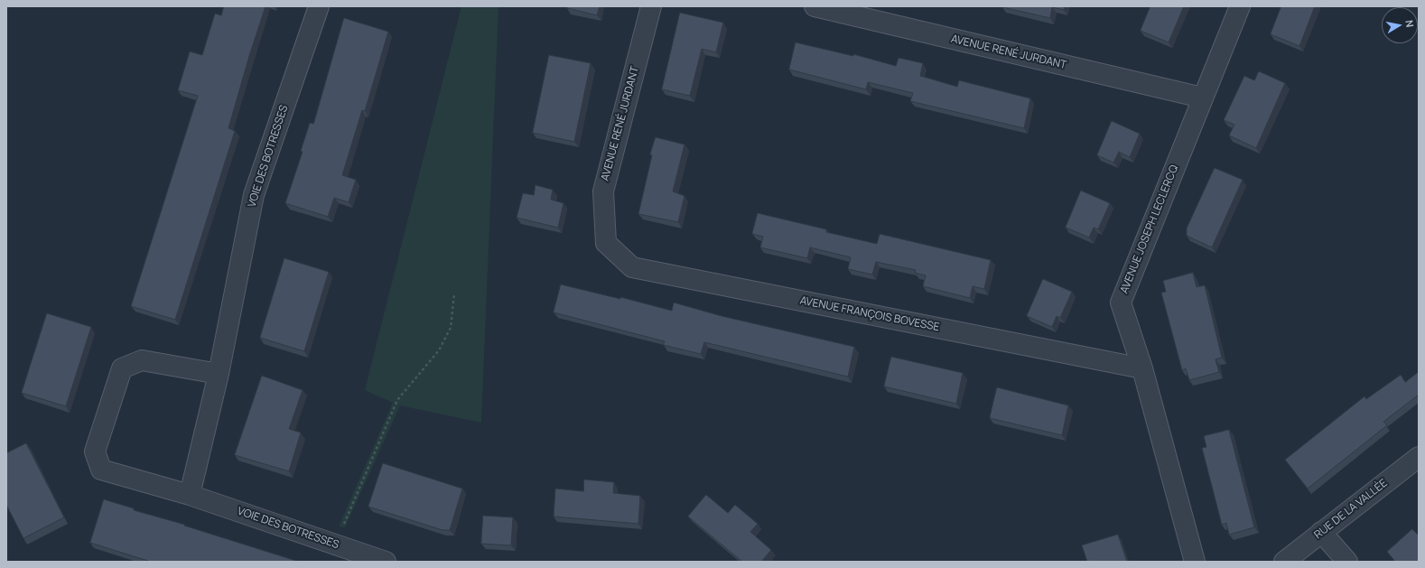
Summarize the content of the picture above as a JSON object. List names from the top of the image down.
{
  "streets": {
    "street": [
      "AVENUE RENÉ JURDANT",
      "VOIE DES BOTRESSES",
      "AVENUE JOSEPH LECLERCQ",
      "AVENUE FRANÇOIS BOVESSE",
      "RUE DE LA VALLÉE"
    ]
  },
  "crossings": [
    ["AVENUE RENÉ JURDANT", "AVENUE JOSEPH LECLERCQ"],
    ["AVENUE RENÉ JURDANT", "AVENUE FRANÇOIS BOVESSE"],
    ["AVENUE JOSEPH LECLERCQ", "AVENUE FRANÇOIS BOVESSE"]
  ],
  "north": "right"
}
